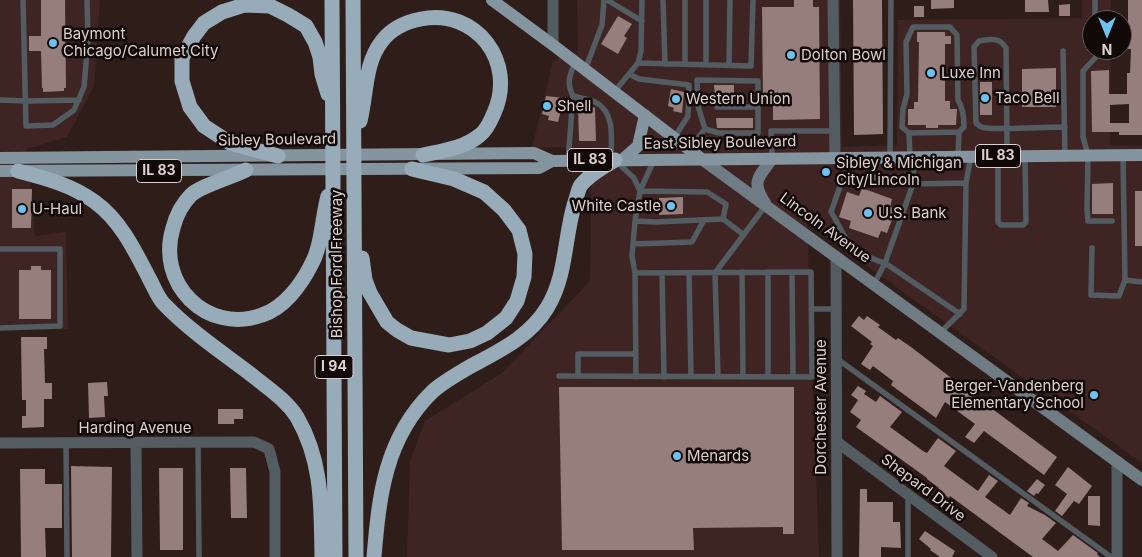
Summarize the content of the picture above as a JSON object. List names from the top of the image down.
{
  "streets": {
    "highway": ["Bishop Ford Freeway", "I 94"],
    "main road": [
      "Sibley Boulevard",
      "East Sibley Boulevard",
      "IL 83",
      "Lincoln Avenue"
    ],
    "street": ["Dorchester Avenue", "Harding Avenue", "Shepard Drive"]
  },
  "crossings": [
    ["Sibley Boulevard", "East Sibley Boulevard"],
    ["East Sibley Boulevard", "Lincoln Avenue"],
    ["Lincoln Avenue", "Dorchester Avenue"],
    ["Dorchester Avenue", "Shepard Drive"]
  ],
  "places": [
    "Baymont Chicago/Calumet City",
    "Dolton Bowl",
    "Luxe Inn",
    "Taco Bell",
    "Western Union",
    "Shell",
    "Sibley & Michigan City/Lincoln",
    "White Castle",
    "U-Haul",
    "U.S. Bank",
    "Berger-Vandenberg Elementary School",
    "Menards"
  ],
  "north": "bottom"
}
